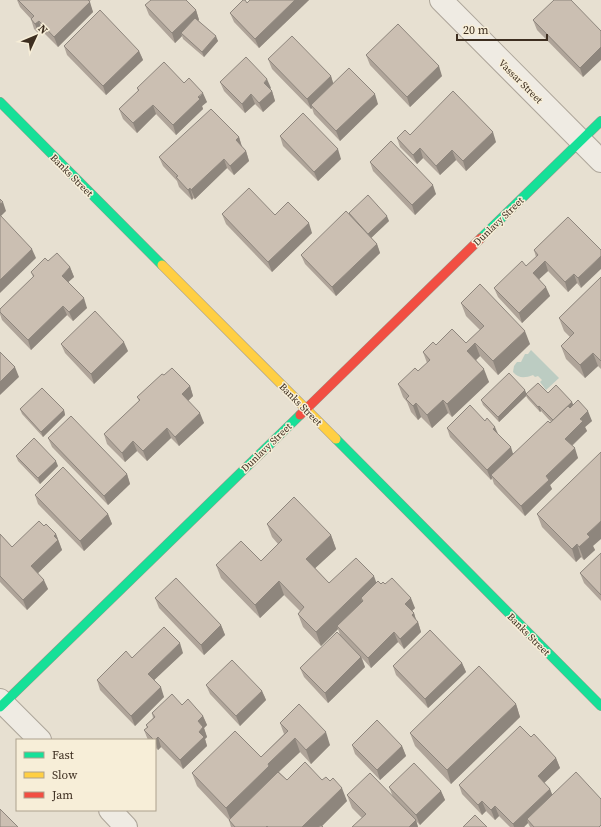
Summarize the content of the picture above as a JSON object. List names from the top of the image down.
{
  "streets": {
    "street": ["Vassar Street", "Banks Street", "Dunlavy Street"]
  },
  "crossings": [
    ["Vassar Street", "Dunlavy Street"],
    ["Banks Street", "Dunlavy Street"]
  ],
  "legend": ["Fast", "Slow", "Jam"],
  "scale_bar": "20 m",
  "north": "top right"
}
